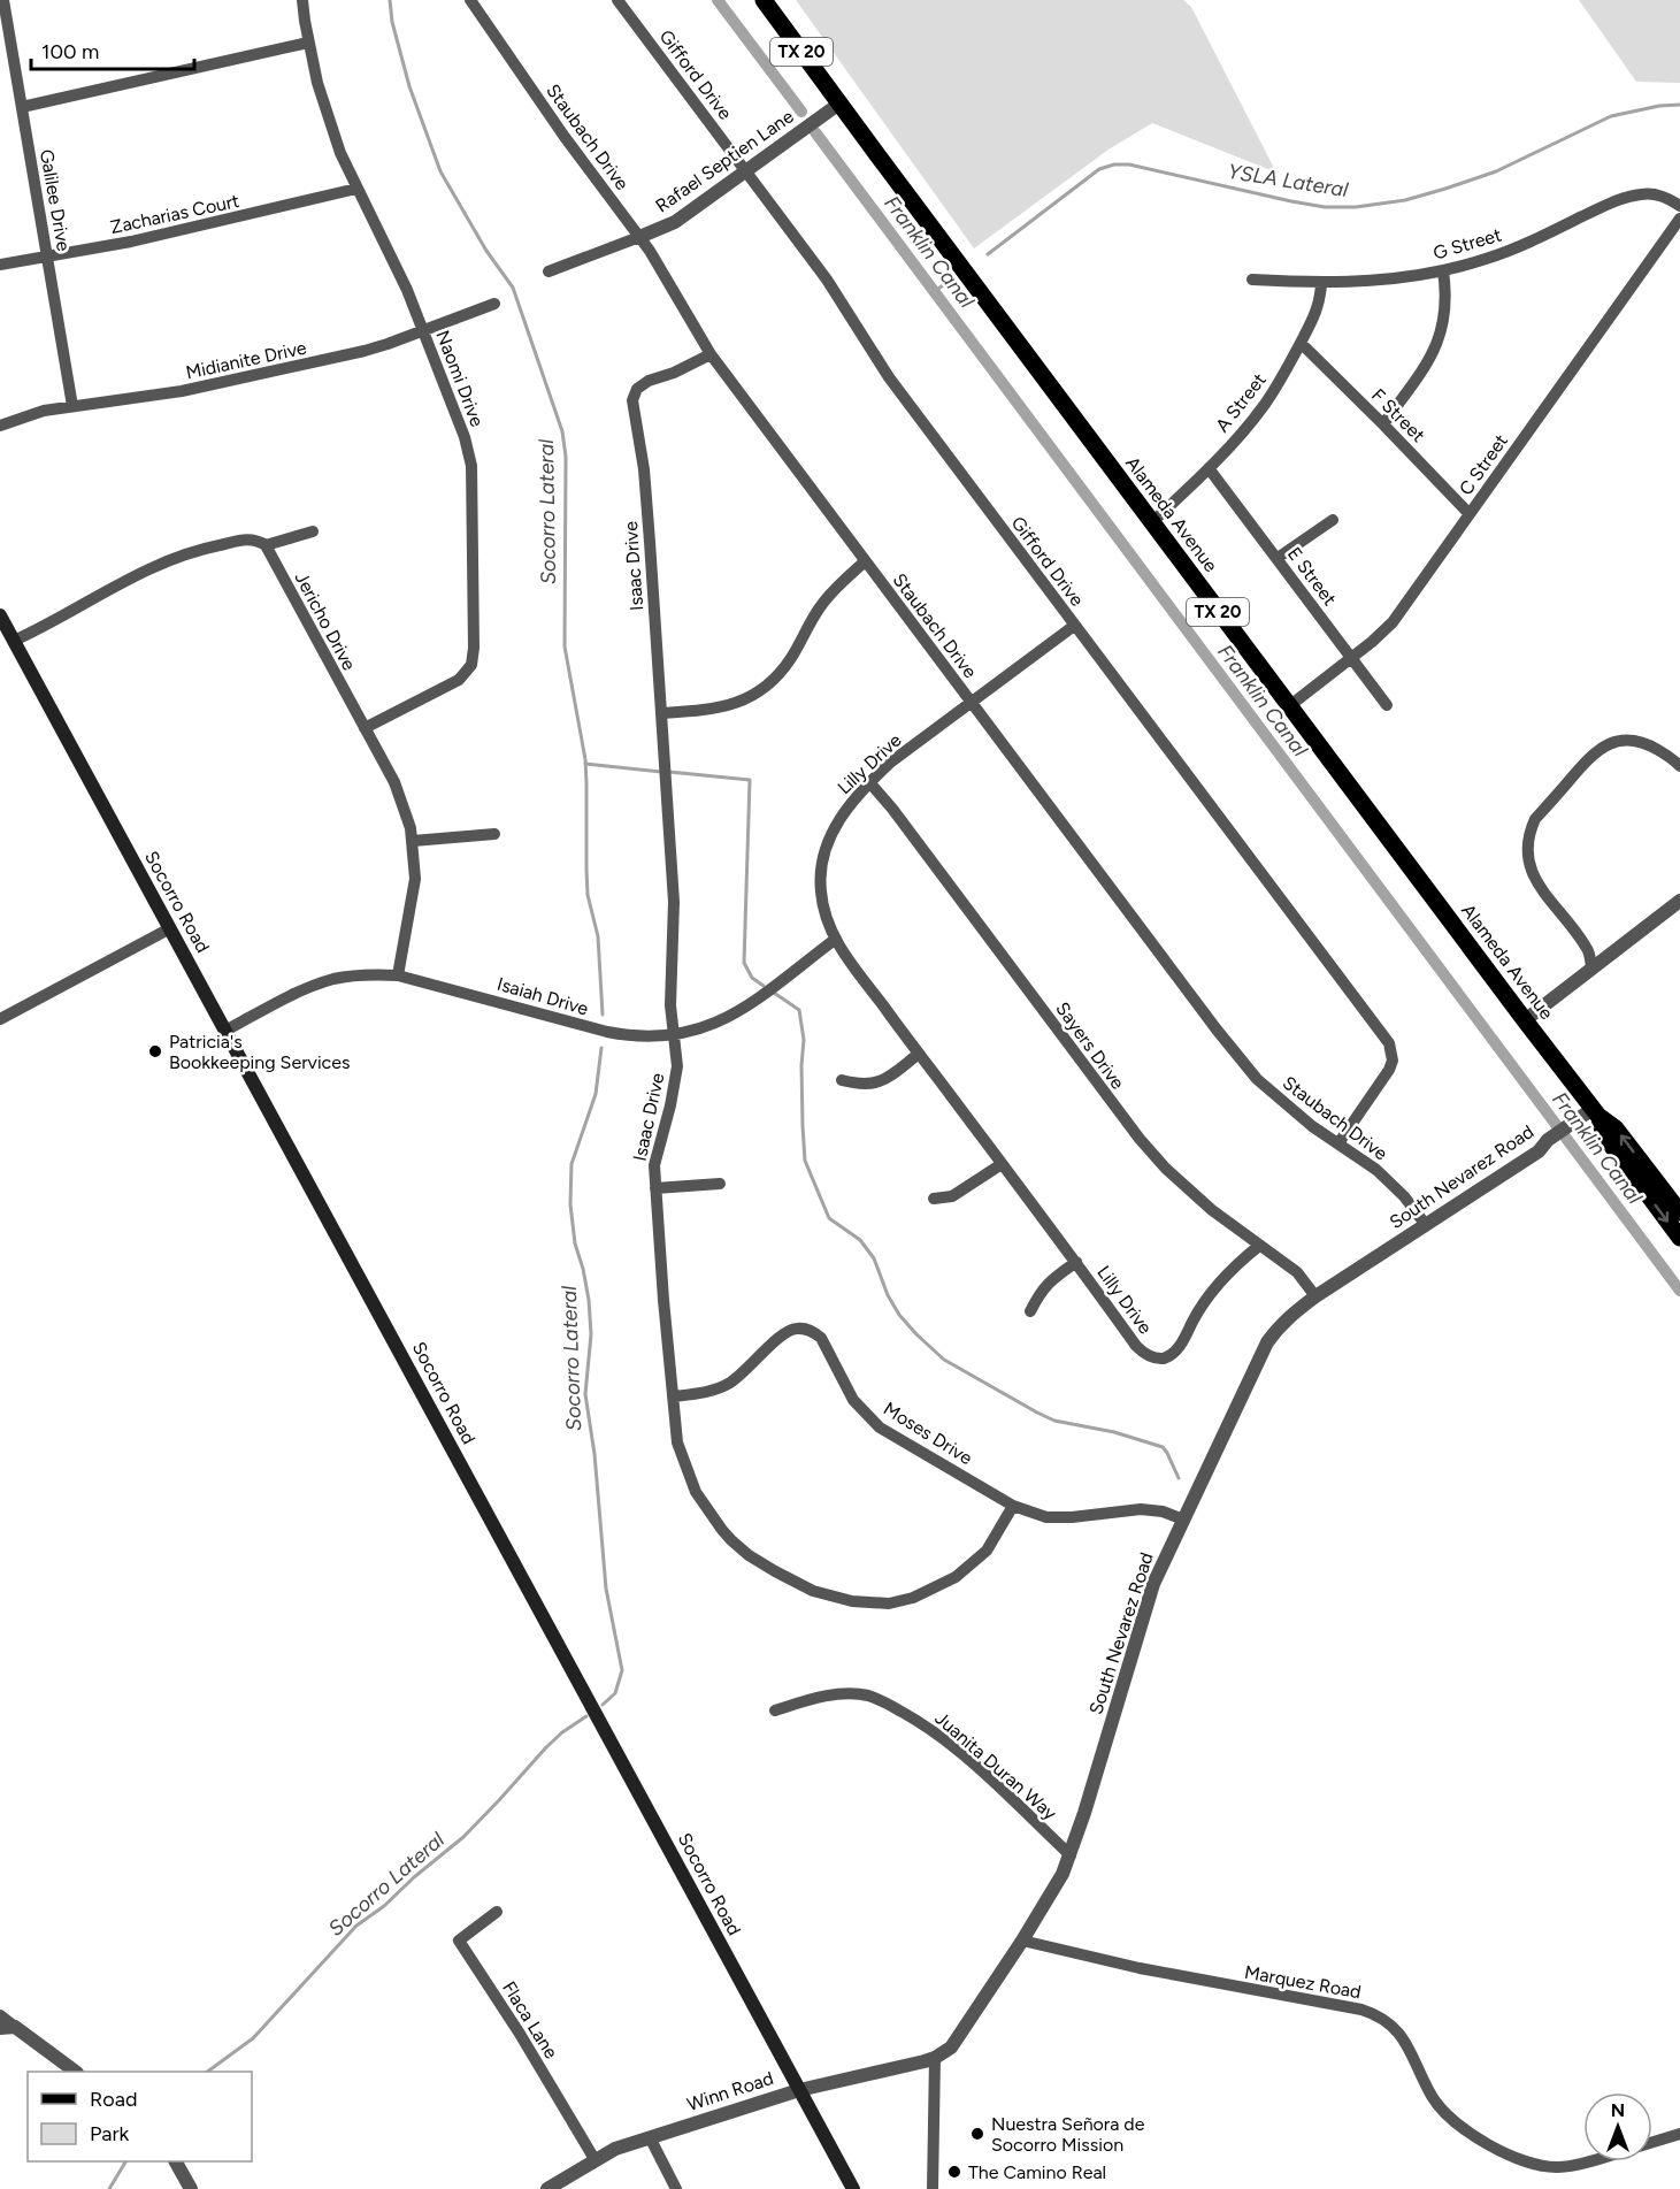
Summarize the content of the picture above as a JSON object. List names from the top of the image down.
{
  "streets": {
    "main road": ["TX 20", "Alameda Avenue", "Socorro Road"],
    "street": [
      "Gifford Drive",
      "Staubach Drive",
      "Rafael Septien Lane",
      "Galilee Drive",
      "Zacharias Court",
      "G Street",
      "Midianite Drive",
      "Naomi Drive",
      "A Street",
      "F Street",
      "C Street",
      "Isaac Drive",
      "E Street",
      "Jericho Drive",
      "Lilly Drive",
      "Isaiah Drive",
      "Sayers Drive",
      "South Nevarez Road",
      "Moses Drive",
      "Juanita Duran Way",
      "Marquez Road",
      "Flaca Lane",
      "Winn Road"
    ]
  },
  "crossings": [
    ["Gifford Drive", "Staubach Drive"],
    ["Gifford Drive", "Rafael Septien Lane"],
    ["Gifford Drive", "Lilly Drive"],
    ["Staubach Drive", "Rafael Septien Lane"],
    ["Staubach Drive", "Isaac Drive"],
    ["Staubach Drive", "Lilly Drive"],
    ["Staubach Drive", "South Nevarez Road"],
    ["Rafael Septien Lane", "Alameda Avenue"],
    ["Galilee Drive", "Zacharias Court"],
    ["Galilee Drive", "Midianite Drive"],
    ["Zacharias Court", "Naomi Drive"],
    ["G Street", "A Street"],
    ["Midianite Drive", "Naomi Drive"],
    ["Naomi Drive", "Jericho Drive"],
    ["A Street", "F Street"],
    ["A Street", "Alameda Avenue"],
    ["A Street", "E Street"],
    ["F Street", "C Street"],
    ["C Street", "Alameda Avenue"],
    ["C Street", "E Street"],
    ["Alameda Avenue", "South Nevarez Road"],
    ["Isaac Drive", "Isaiah Drive"],
    ["Isaac Drive", "Moses Drive"],
    ["Jericho Drive", "Isaiah Drive"],
    ["Lilly Drive", "Isaiah Drive"],
    ["Lilly Drive", "Sayers Drive"],
    ["Socorro Road", "Isaiah Drive"],
    ["Socorro Road", "Winn Road"],
    ["Sayers Drive", "South Nevarez Road"],
    ["South Nevarez Road", "Moses Drive"],
    ["South Nevarez Road", "Juanita Duran Way"],
    ["South Nevarez Road", "Marquez Road"],
    ["South Nevarez Road", "Winn Road"],
    ["Flaca Lane", "Winn Road"]
  ],
  "water": ["YSLA Lateral", "Franklin Canal", "Socorro Lateral"],
  "places": ["Patricia's Bookkeeping Services", "Nuestra Señora de Socorro Mission", "The Camino Real"],
  "legend": ["Road", "Park"],
  "scale_bar": "100 m",
  "north": "top"
}
